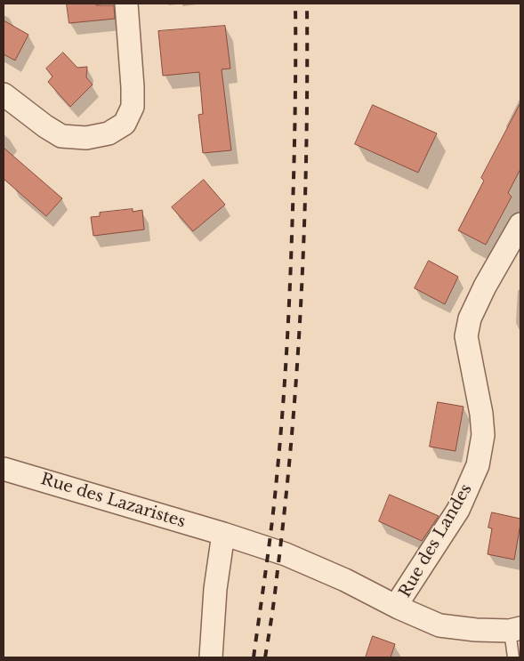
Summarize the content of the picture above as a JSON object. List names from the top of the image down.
{
  "streets": {
    "street": ["Rue des Lazaristes", "Rue des Landes"]
  },
  "crossings": [
    ["Rue des Lazaristes", "Rue des Landes"]
  ]
}
